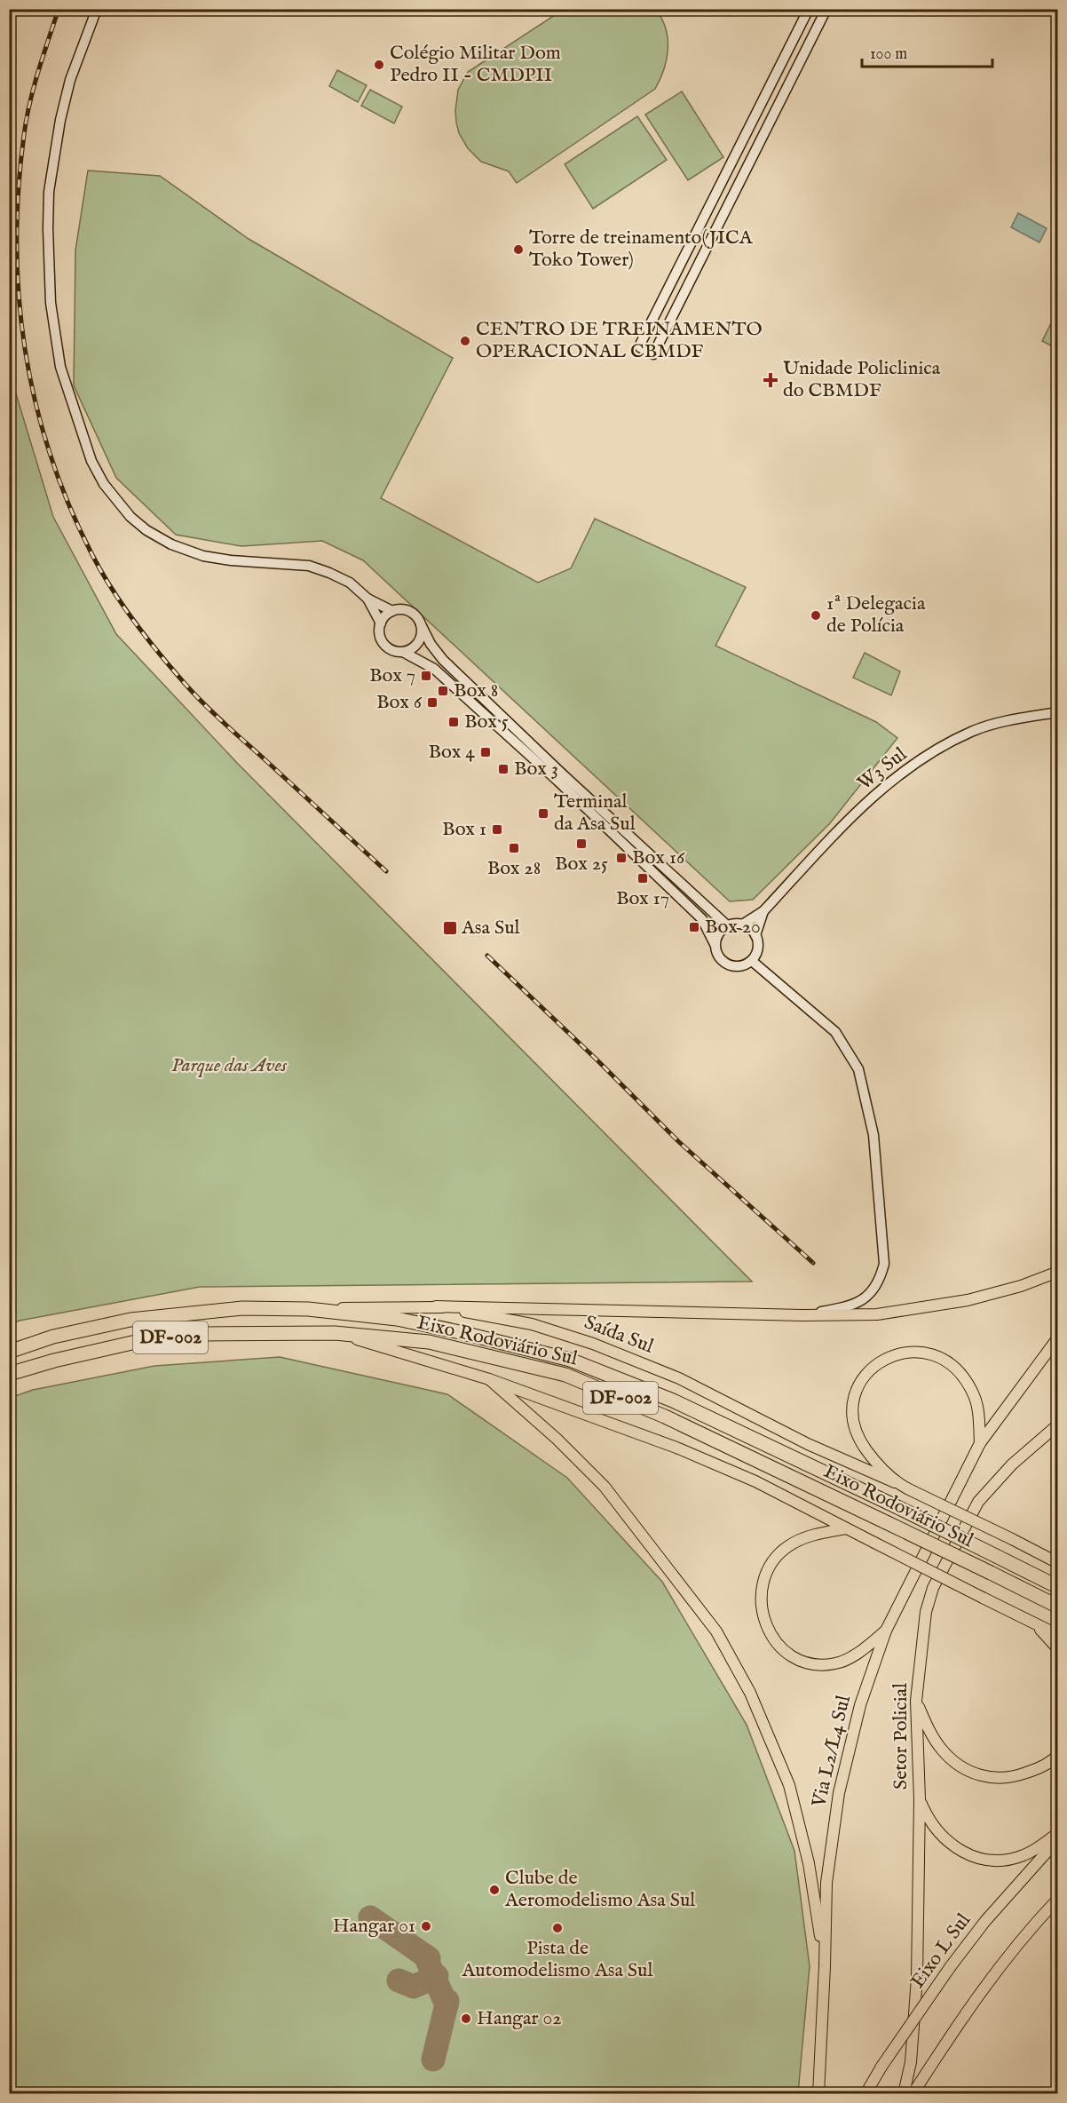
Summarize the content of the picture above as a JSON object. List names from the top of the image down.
{
  "streets": {
    "highway": ["DF-002", "Eixo Rodoviário Sul"],
    "main road": [
      "Saída Sul",
      "Setor Policial",
      "Via L2/L4 Sul",
      "Eixo L Sul"
    ],
    "street": ["W3 Sul"]
  },
  "crossings": [
    ["Saída Sul", "Eixo Rodoviário Sul"]
  ],
  "parks": ["Parque das Aves"],
  "places": {
    "other": [
      "Colégio Militar Dom Pedro II - CMDPII",
      "Torre de treinamento(JICA Toko Tower)",
      "CENTRO DE TREINAMENTO OPERACIONAL CBMDF",
      "1ª Delegacia de Polícia",
      "Clube de Aeromodelismo Asa Sul",
      "Hangar 01",
      "Pista de Automodelismo Asa Sul",
      "Hangar 02"
    ],
    "health": ["Unidade Policlinica do CBMDF"],
    "transit": [
      "Box 7",
      "Box 8",
      "Box 6",
      "Box 5",
      "Box 4",
      "Box 3",
      "Terminal da Asa Sul",
      "Box 1",
      "Box 25",
      "Box 28",
      "Box 16",
      "Box 17",
      "Box 20",
      "Asa Sul"
    ]
  },
  "scale_bar": "100 m"
}
